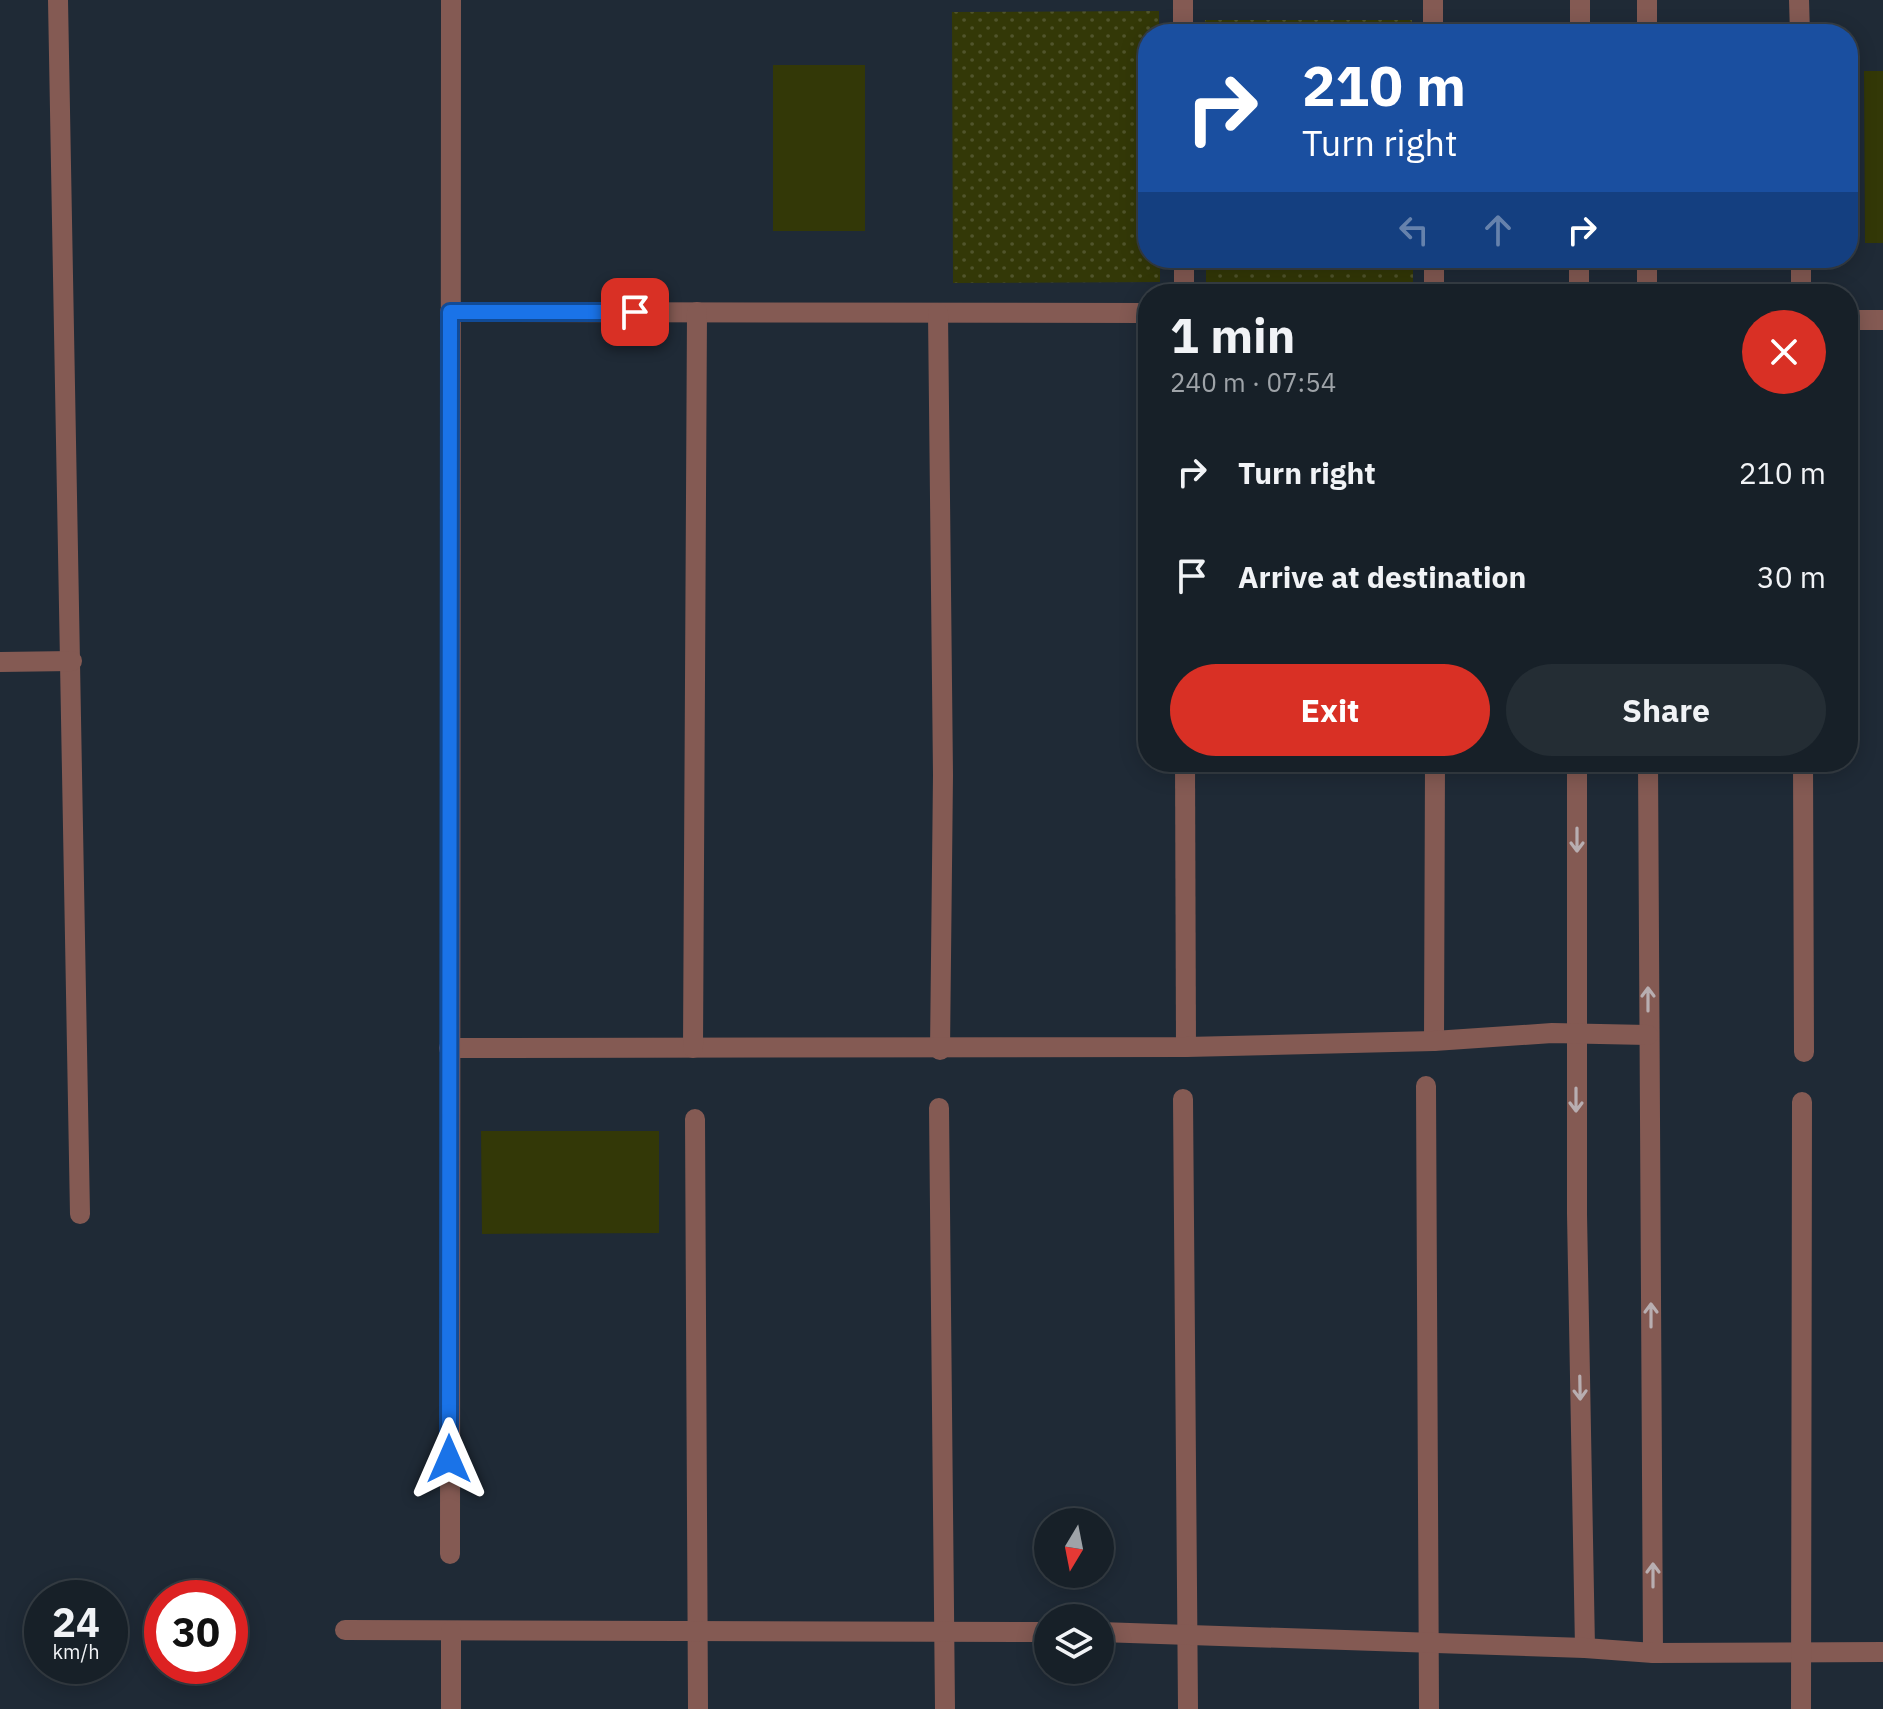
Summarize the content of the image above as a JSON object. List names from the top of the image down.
{
  "north": "bottom",
  "page": {
    "turn": ["210 m", "Turn right"],
    "heading": ["1 min", "240 m · 07:54"],
    "list": [
      {
        "name": "Turn right",
        "value": "210 m"
      },
      {
        "name": "Arrive at destination",
        "value": "30 m"
      }
    ],
    "buttons": ["Exit", "Share"],
    "speed": "24 km/h",
    "limit": "30"
  }
}
